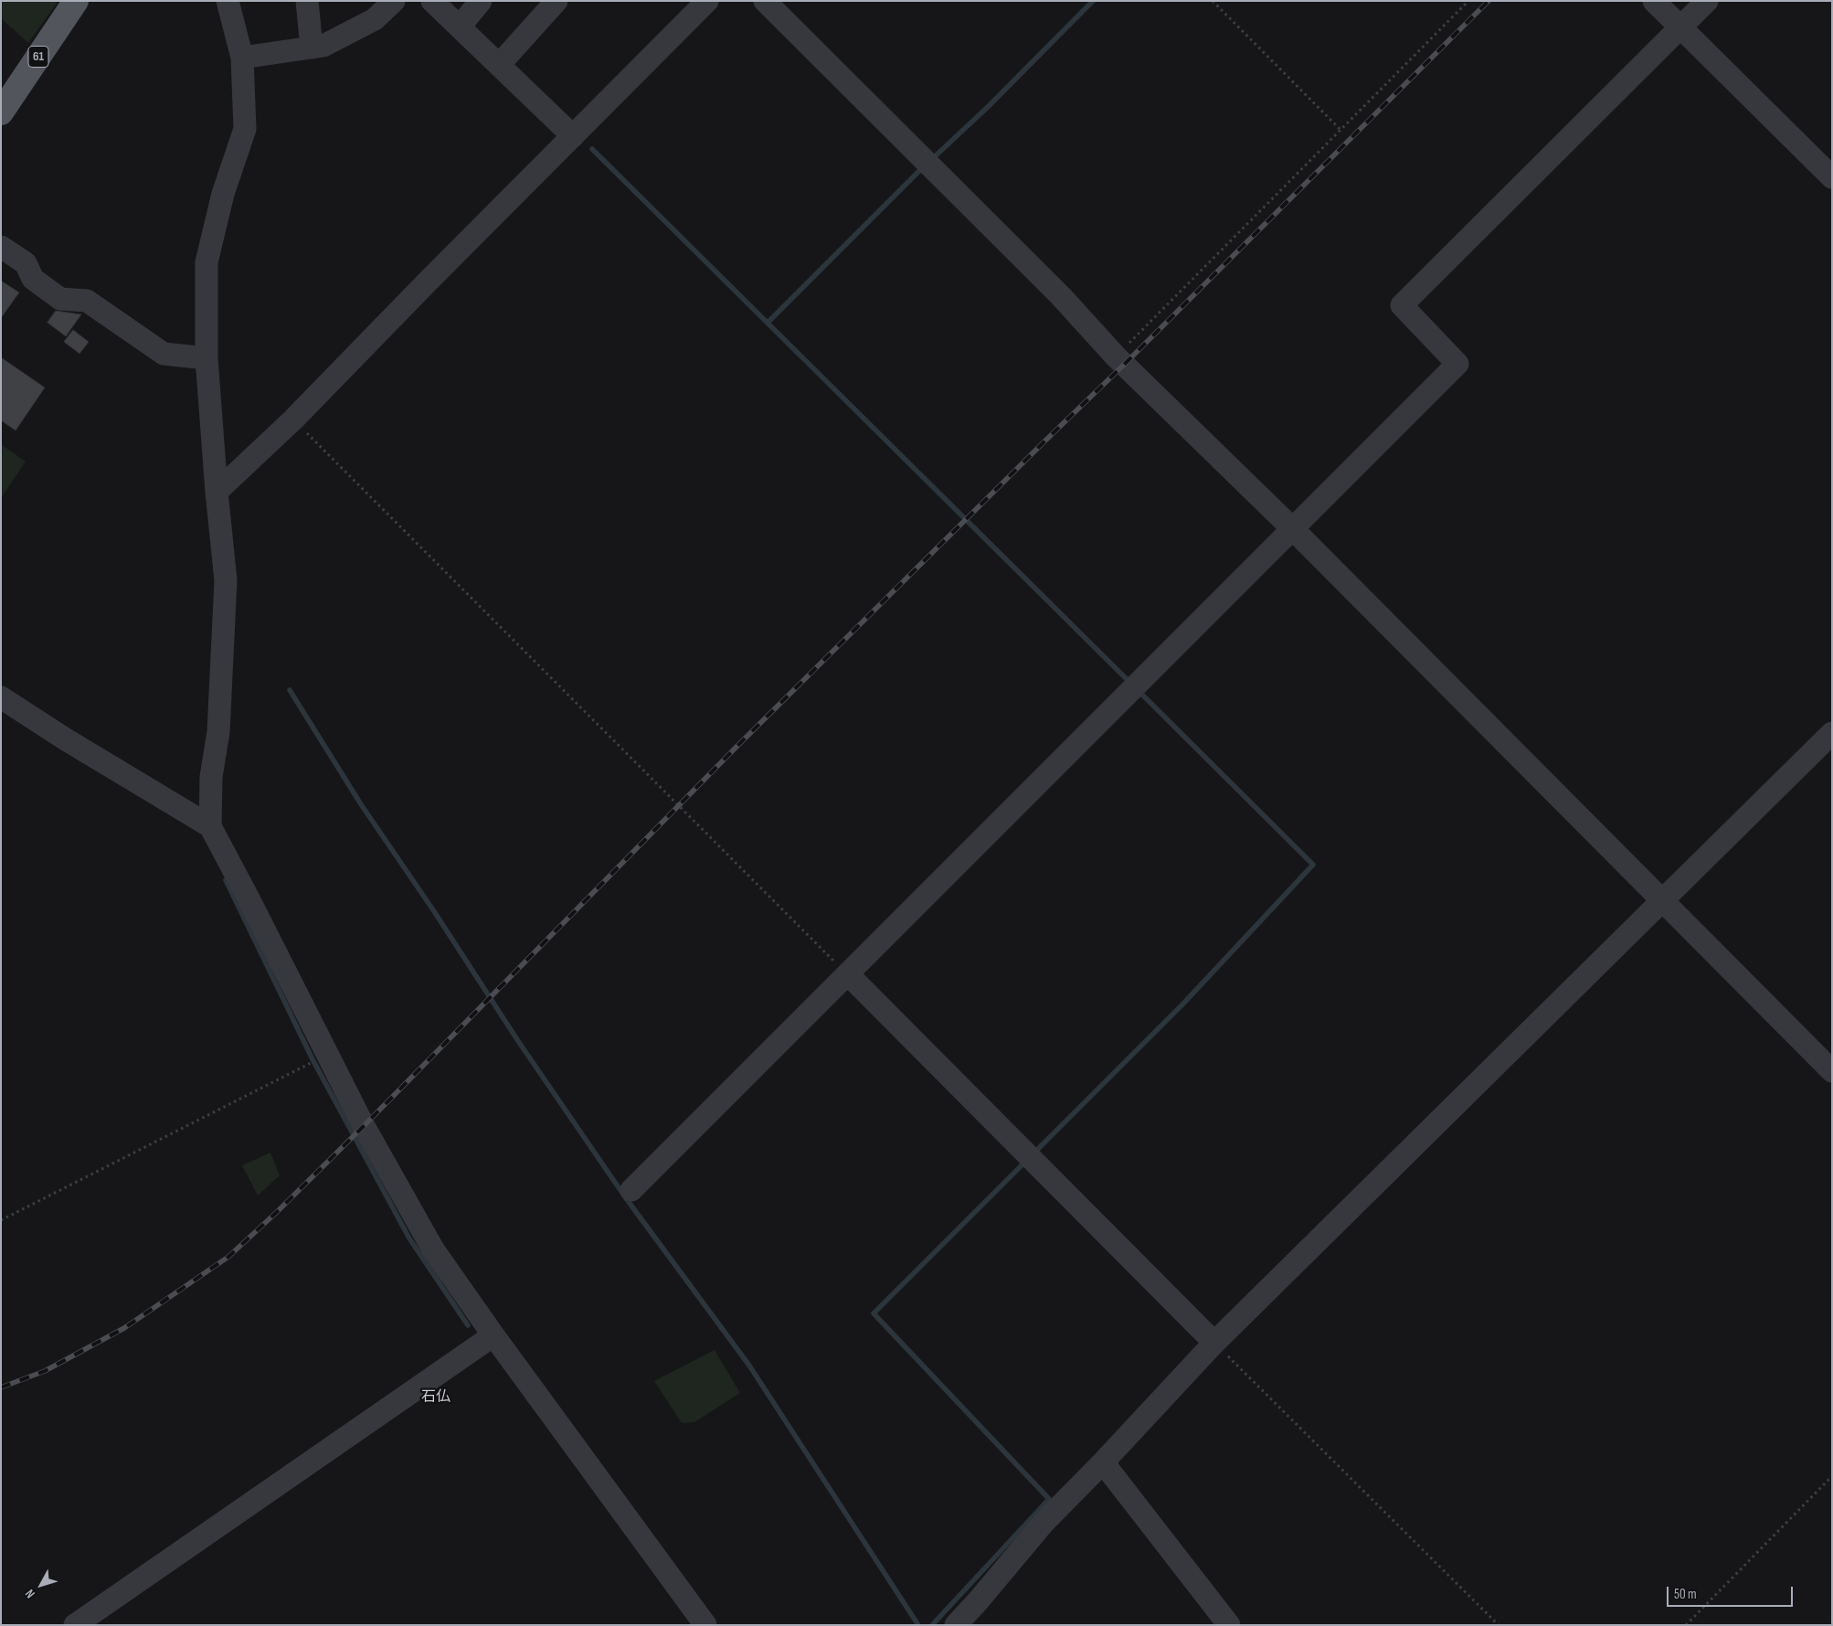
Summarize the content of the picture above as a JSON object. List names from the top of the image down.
{
  "streets": {
    "main road": ["61"]
  },
  "districts": ["石仏"],
  "scale_bar": "50 m",
  "north": "bottom left"
}
